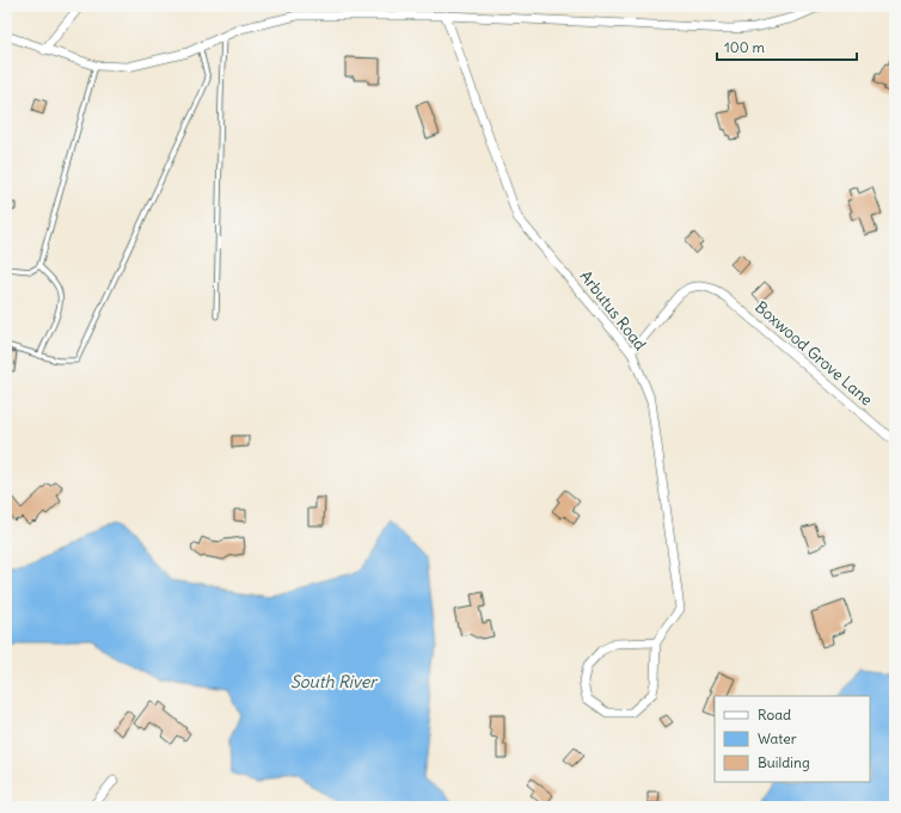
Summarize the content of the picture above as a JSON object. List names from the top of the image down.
{
  "streets": {
    "street": ["Arbutus Road", "Boxwood Grove Lane"]
  },
  "crossings": [
    ["Arbutus Road", "Boxwood Grove Lane"]
  ],
  "water": ["South River"],
  "legend": ["Road", "Water", "Building"],
  "scale_bar": "100 m"
}
